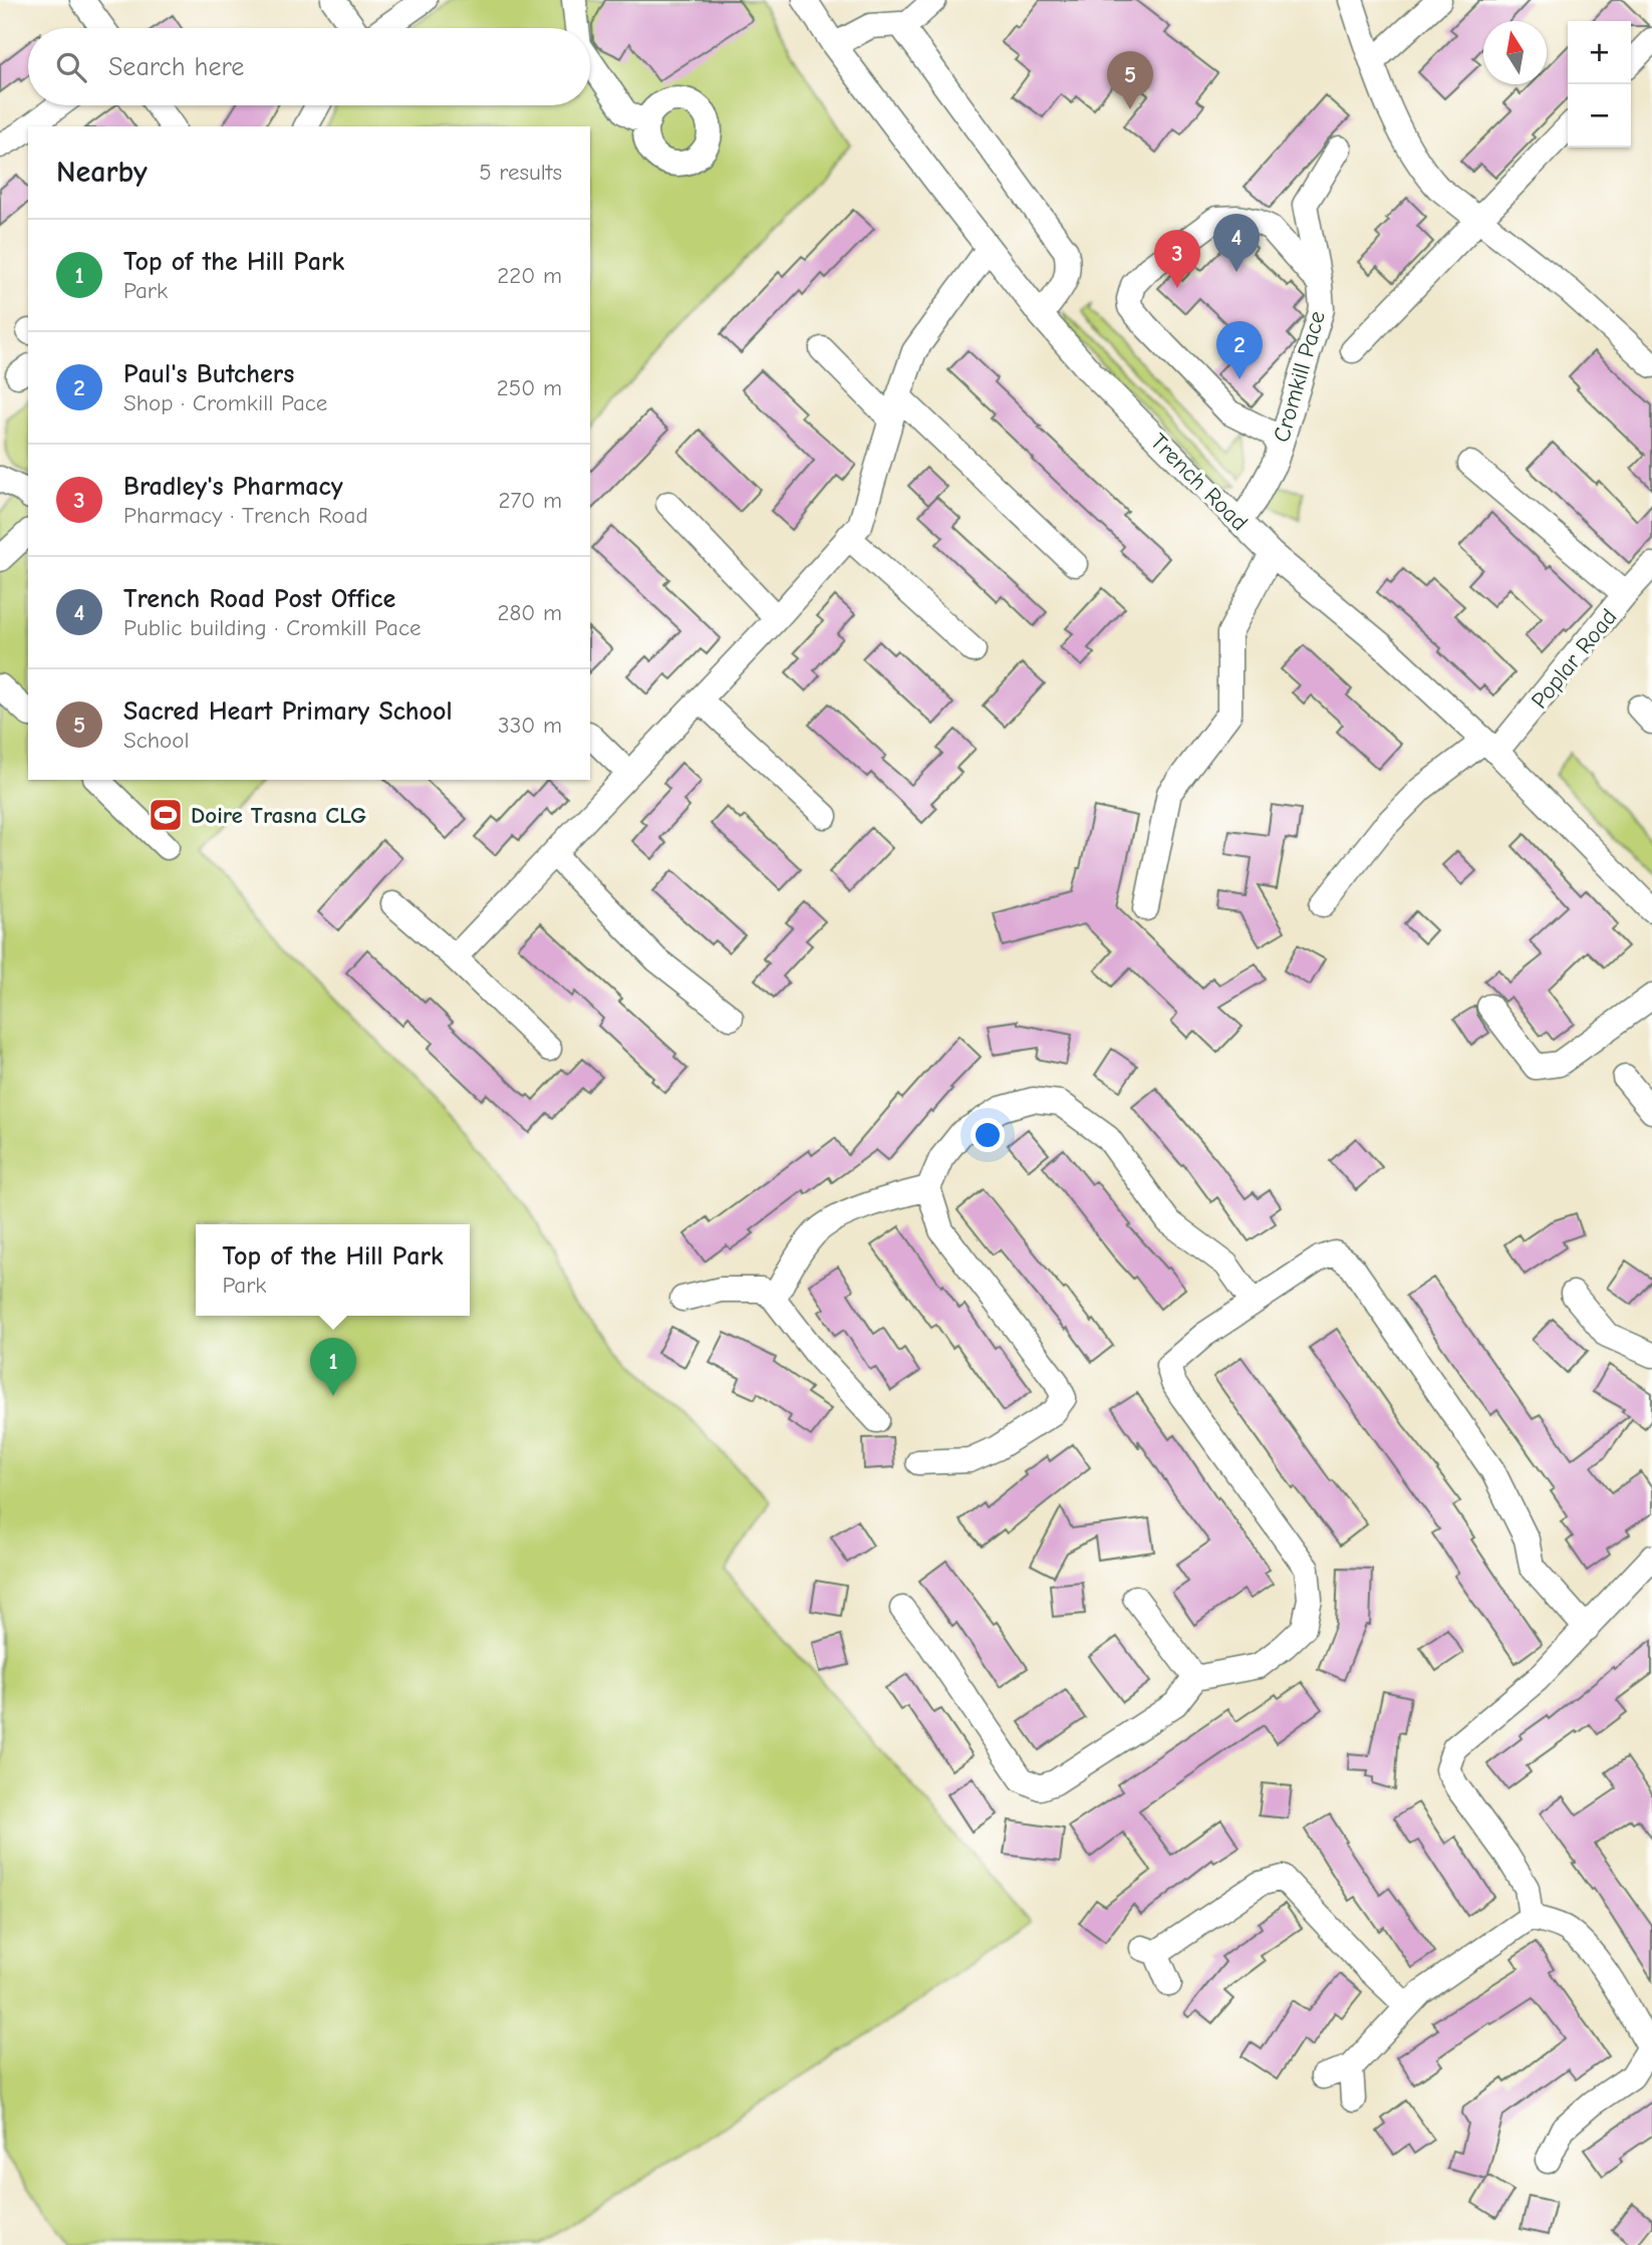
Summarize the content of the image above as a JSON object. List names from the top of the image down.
{
  "streets": {
    "street": ["Cromkill Pace", "Trench Road", "Poplar Road"]
  },
  "crossings": [
    ["Cromkill Pace", "Trench Road"],
    ["Trench Road", "Poplar Road"]
  ],
  "places": {
    "sports": ["Doire Trasna CLG"]
  },
  "north": "top",
  "page": {
    "map_buttons": ["+", "−"],
    "search": "Search here",
    "pins": [
      "5",
      "4",
      "3",
      "2",
      "1"
    ],
    "heading": ["Nearby", "5 results"],
    "list": [
      {
        "mark": "1",
        "name": "Top of the Hill Park",
        "note": "Park",
        "value": "220 m"
      },
      {
        "mark": "2",
        "name": "Paul's Butchers",
        "note": "Shop · Cromkill Pace",
        "value": "250 m"
      },
      {
        "mark": "3",
        "name": "Bradley's Pharmacy",
        "note": "Pharmacy · Trench Road",
        "value": "270 m"
      },
      {
        "mark": "4",
        "name": "Trench Road Post Office",
        "note": "Public building · Cromkill Pace",
        "value": "280 m"
      },
      {
        "mark": "5",
        "name": "Sacred Heart Primary School",
        "note": "School",
        "value": "330 m"
      }
    ],
    "popup": ["Top of the Hill Park", "Park"]
  }
}
